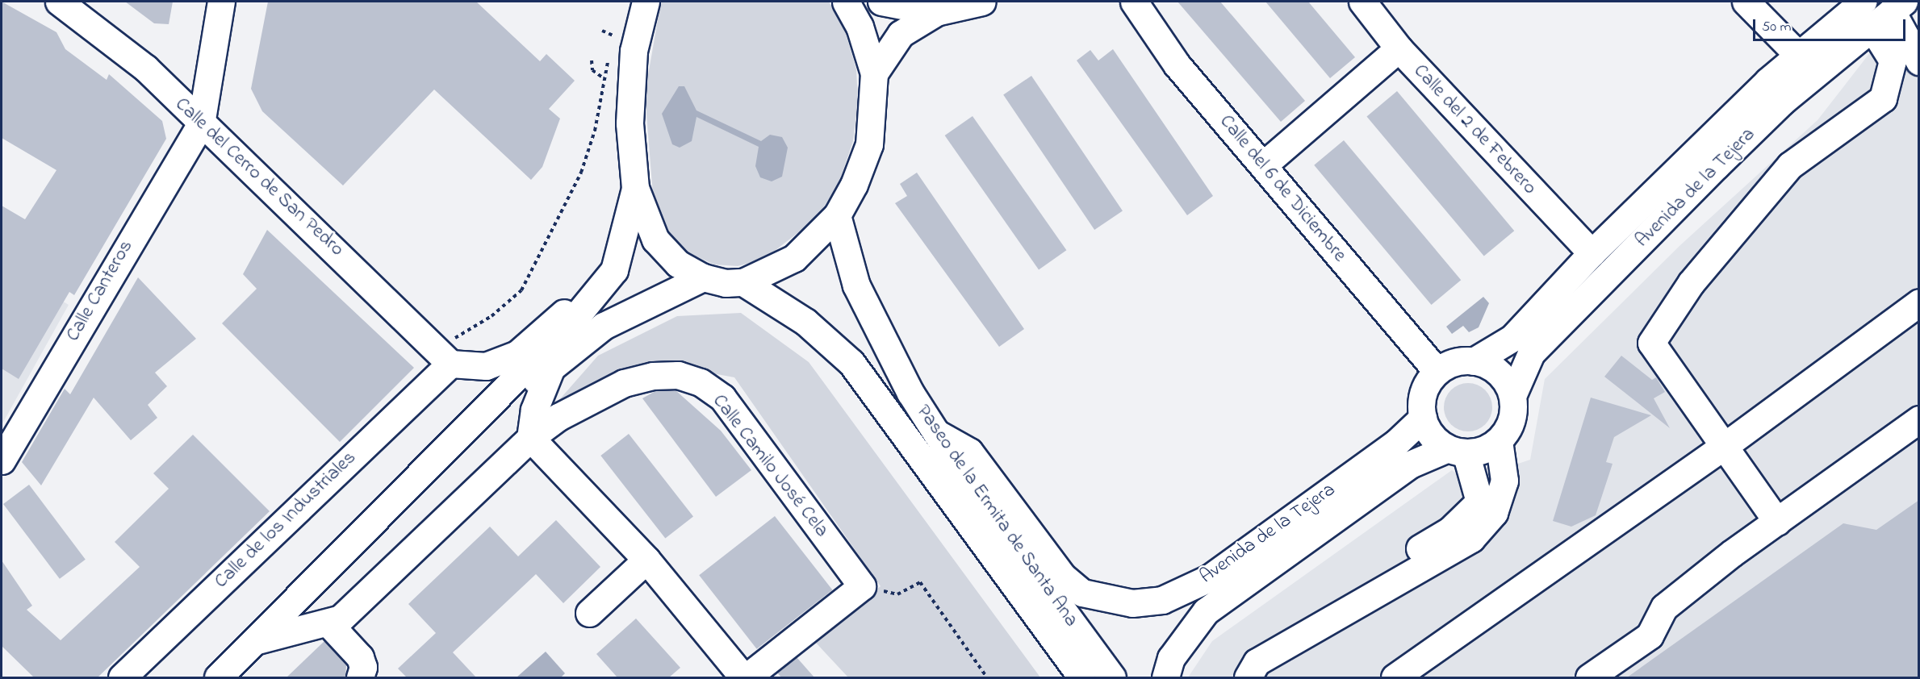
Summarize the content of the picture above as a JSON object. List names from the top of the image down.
{
  "streets": {
    "street": [
      "Calle del 2 de Febrero",
      "Calle del Cerro de San Pedro",
      "Avenida de la Tejera",
      "Calle del 6 de Diciembre",
      "Calle Canteros",
      "Calle Camilo José Cela",
      "Paseo de la Ermita de Santa Ana",
      "Calle de los Industriales"
    ]
  },
  "crossings": [
    ["Calle del 2 de Febrero", "Avenida de la Tejera"],
    ["Calle del Cerro de San Pedro", "Calle Canteros"],
    ["Calle del Cerro de San Pedro", "Calle de los Industriales"],
    ["Avenida de la Tejera", "Calle del 6 de Diciembre"],
    ["Avenida de la Tejera", "Paseo de la Ermita de Santa Ana"]
  ],
  "scale_bar": "50 m"
}
